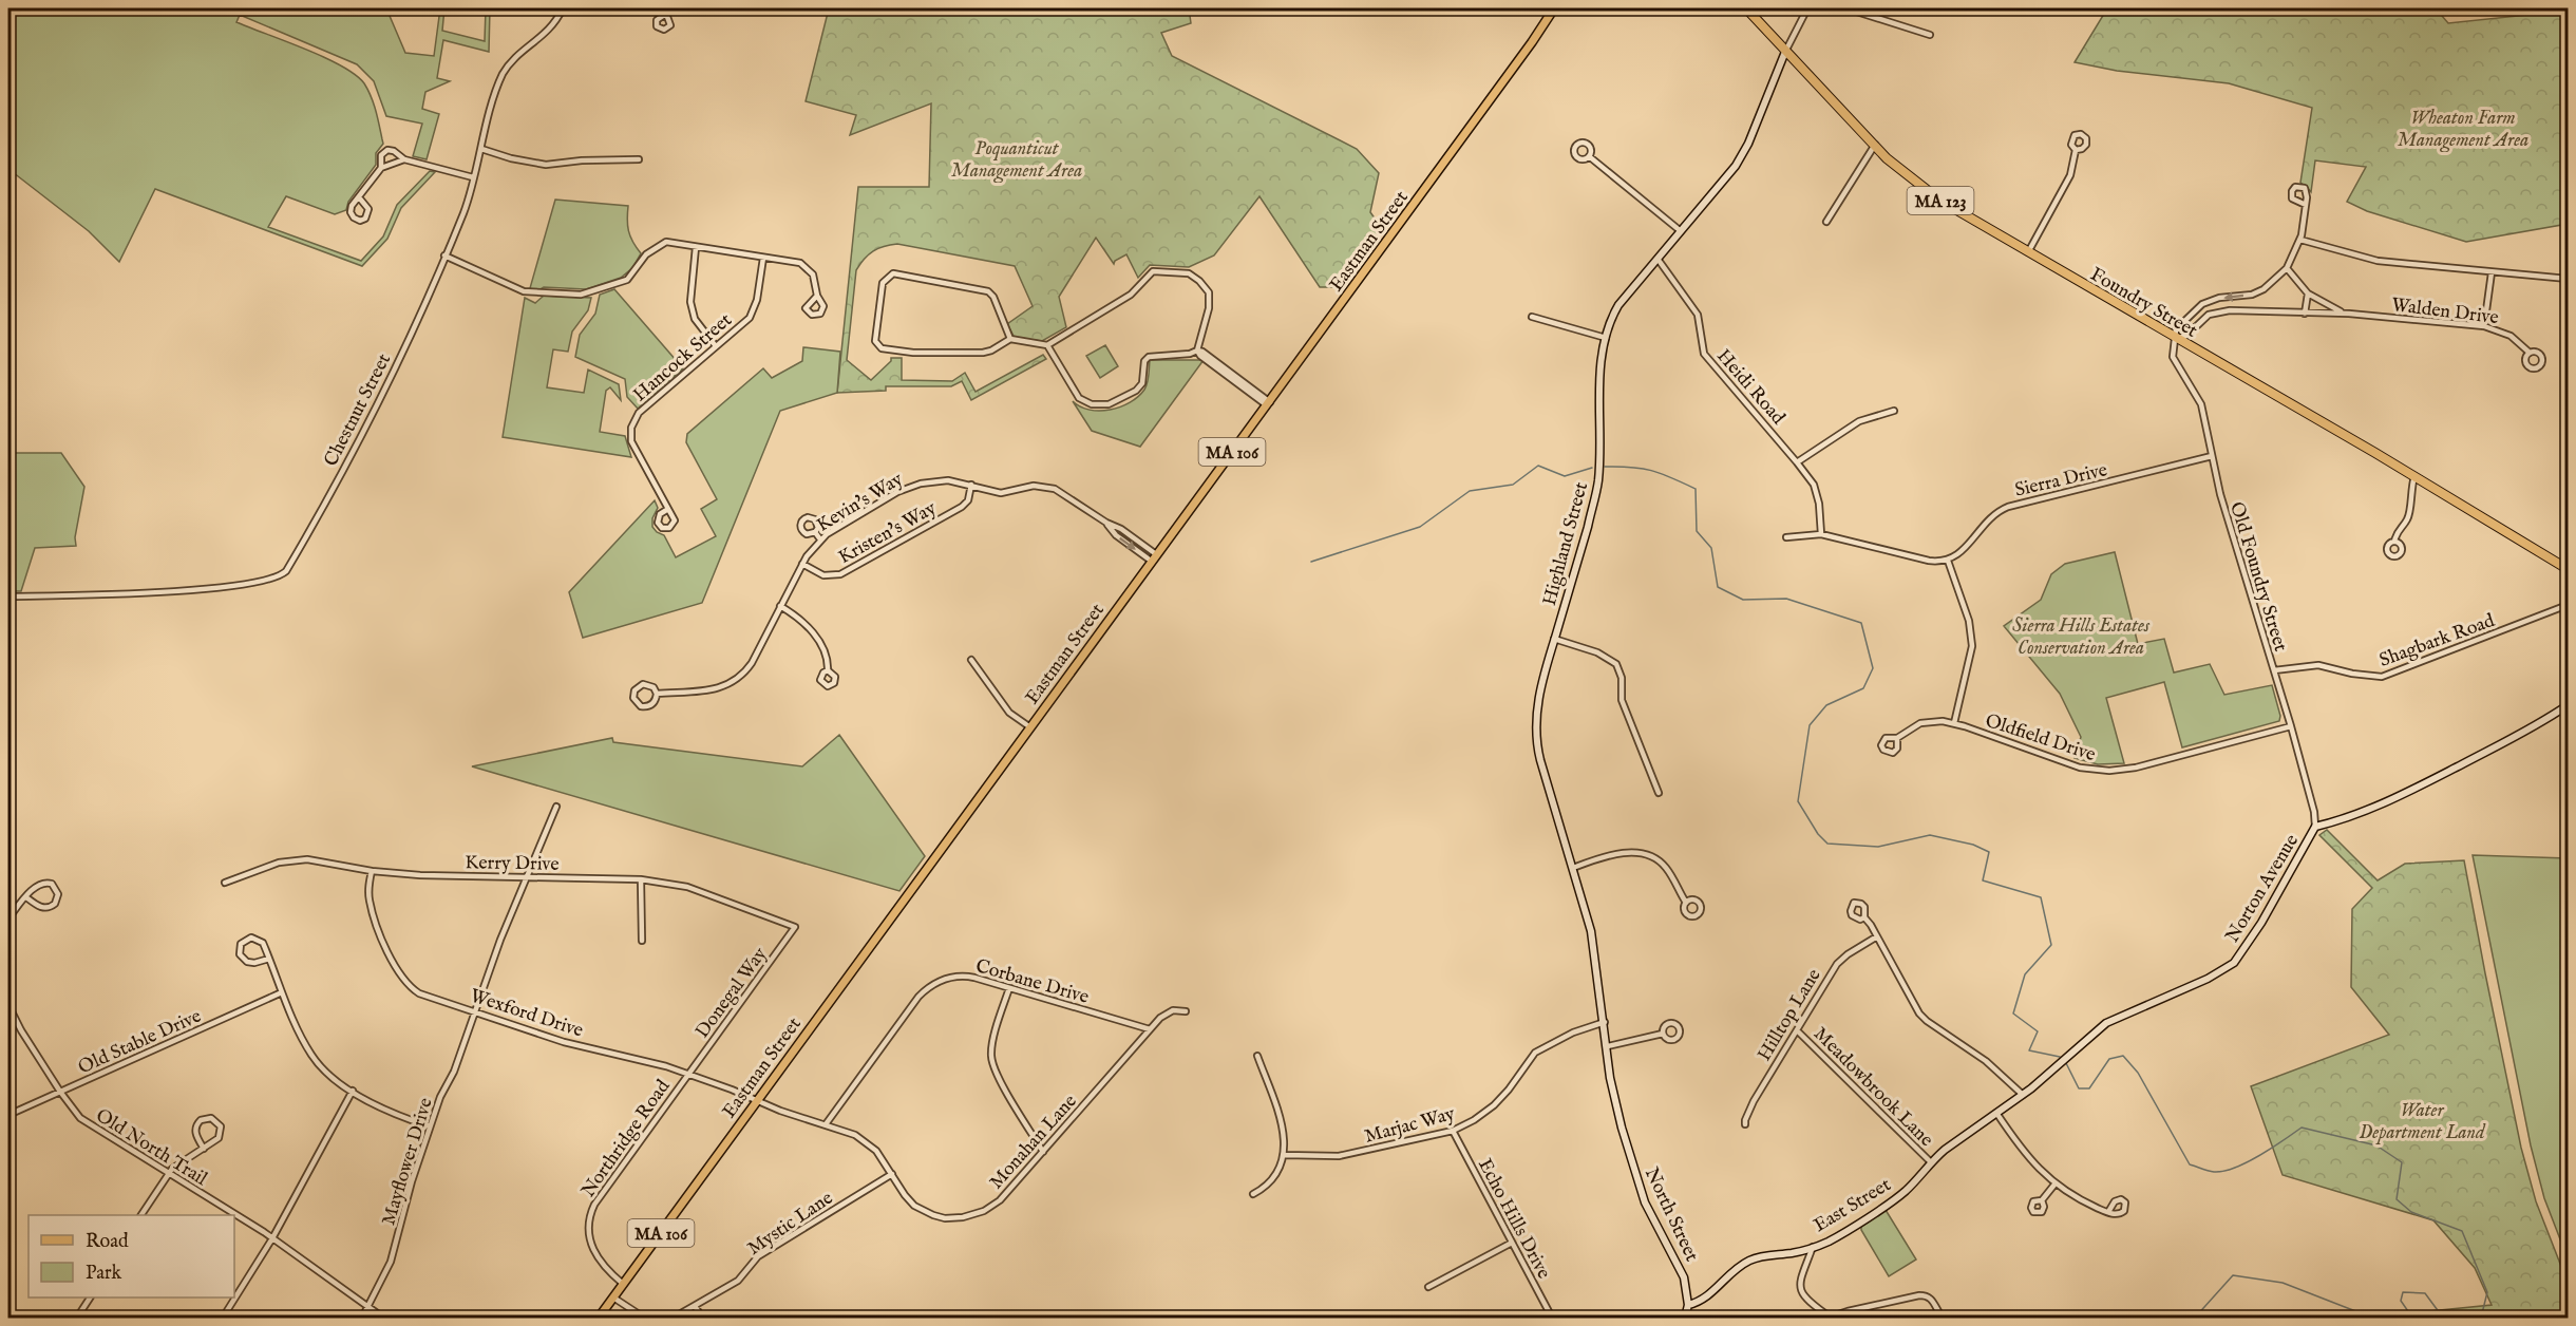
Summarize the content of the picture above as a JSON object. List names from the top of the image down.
{
  "streets": {
    "highway": ["MA 123", "Foundry Street"],
    "main road": ["Eastman Street", "MA 106"],
    "street": [
      "Walden Drive",
      "Hancock Street",
      "Heidi Road",
      "Chestnut Street",
      "Sierra Drive",
      "Kevin's Way",
      "Kristen's Way",
      "Highland Street",
      "Old Foundry Street",
      "Shagbark Road",
      "Oldfield Drive",
      "Kerry Drive",
      "Norton Avenue",
      "Corbane Drive",
      "Donegal Way",
      "Wexford Drive",
      "Hilltop Lane",
      "Old Stable Drive",
      "Meadowbrook Lane",
      "Marjac Way",
      "Northridge Road",
      "Monahan Lane",
      "Old North Trail",
      "Mayflower Drive",
      "East Street",
      "North Street",
      "Echo Hills Drive",
      "Mystic Lane"
    ]
  },
  "crossings": [
    ["Eastman Street", "Kevin's Way"],
    ["Eastman Street", "Wexford Drive"],
    ["Eastman Street", "Northridge Road"],
    ["Eastman Street", "Monahan Lane"],
    ["Foundry Street", "Walden Drive"],
    ["Foundry Street", "Highland Street"],
    ["Foundry Street", "Old Foundry Street"],
    ["Walden Drive", "Old Foundry Street"],
    ["Heidi Road", "Highland Street"],
    ["Sierra Drive", "Old Foundry Street"],
    ["Kevin's Way", "Kristen's Way"],
    ["Highland Street", "Marjac Way"],
    ["Highland Street", "North Street"],
    ["Old Foundry Street", "Shagbark Road"],
    ["Old Foundry Street", "Oldfield Drive"],
    ["Old Foundry Street", "Norton Avenue"],
    ["Kerry Drive", "Donegal Way"],
    ["Kerry Drive", "Wexford Drive"],
    ["Kerry Drive", "Mayflower Drive"],
    ["Norton Avenue", "Meadowbrook Lane"],
    ["Norton Avenue", "East Street"],
    ["Corbane Drive", "Monahan Lane"],
    ["Donegal Way", "Wexford Drive"],
    ["Donegal Way", "Northridge Road"],
    ["Wexford Drive", "Northridge Road"],
    ["Wexford Drive", "Monahan Lane"],
    ["Wexford Drive", "Mayflower Drive"],
    ["Hilltop Lane", "Meadowbrook Lane"],
    ["Old Stable Drive", "Old North Trail"],
    ["Marjac Way", "Echo Hills Drive"],
    ["Monahan Lane", "Mystic Lane"],
    ["Old North Trail", "Mayflower Drive"],
    ["East Street", "North Street"]
  ],
  "parks": [
    "Wheaton Farm Management Area",
    "Poquanticut Management Area",
    "Sierra Hills Estates Conservation Area",
    "Water Department Land"
  ],
  "legend": ["Road", "Park"]
}
